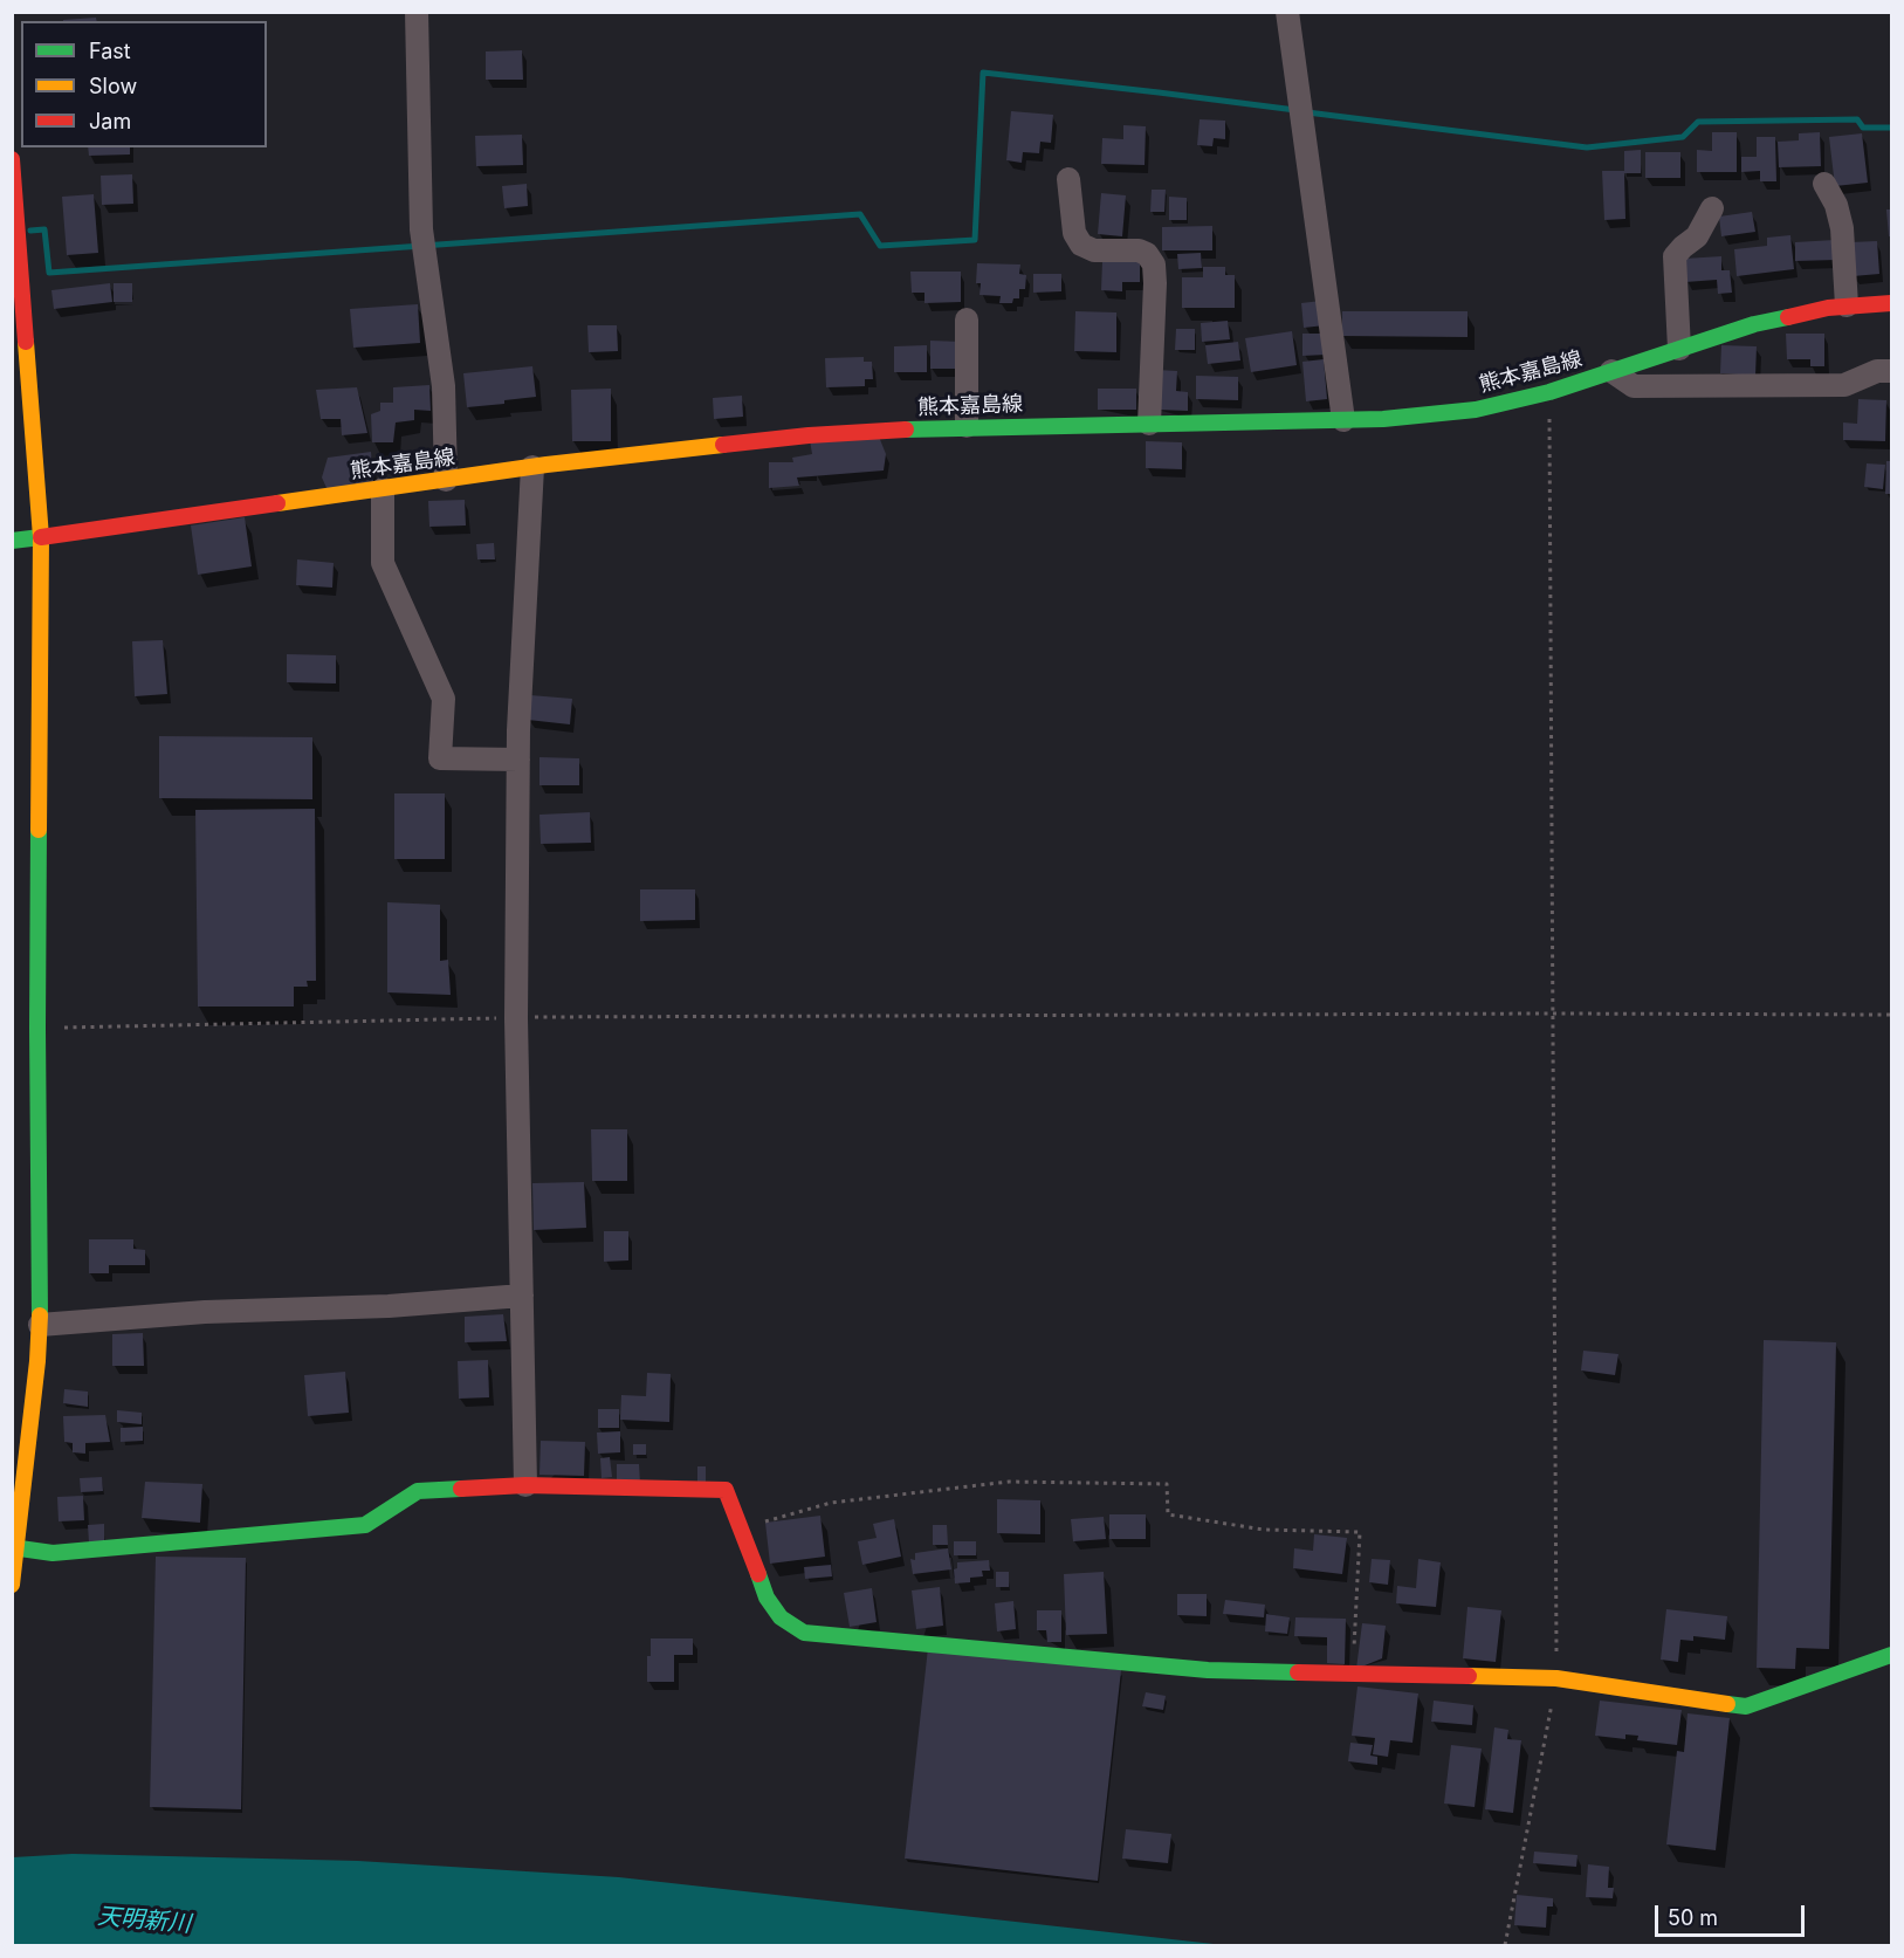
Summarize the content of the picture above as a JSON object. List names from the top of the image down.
{
  "streets": {
    "main road": ["熊本嘉島線"]
  },
  "water": ["天明新川"],
  "legend": ["Fast", "Slow", "Jam"],
  "scale_bar": "50 m"
}
